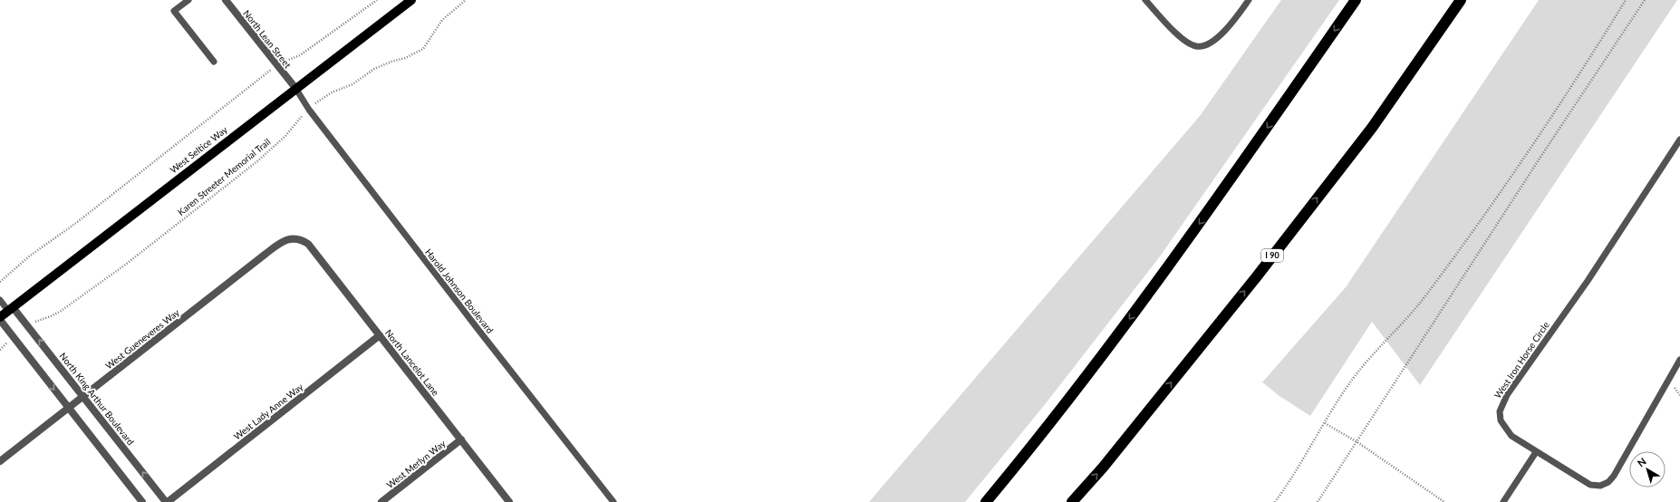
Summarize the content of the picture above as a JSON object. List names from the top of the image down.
{
  "streets": {
    "highway": ["I 90"],
    "main road": ["West Seltice Way"],
    "street": [
      "North Lean Street",
      "West Gueneveres Way",
      "North Lancelot Lane",
      "North King Arthur Boulevard",
      "West Lady Anne Way",
      "West Merlyn Way"
    ],
    "lane": ["Harold Johnson Boulevard", "West Iron Horse Circle"],
    "path": ["Karen Streeter Memorial Trail"]
  },
  "crossings": [
    ["North Lean Street", "West Seltice Way"],
    ["North Lean Street", "Harold Johnson Boulevard"],
    ["West Seltice Way", "Harold Johnson Boulevard"],
    ["West Seltice Way", "North King Arthur Boulevard"],
    ["Karen Streeter Memorial Trail", "Harold Johnson Boulevard"],
    ["Karen Streeter Memorial Trail", "North King Arthur Boulevard"],
    ["West Gueneveres Way", "North Lancelot Lane"],
    ["West Gueneveres Way", "North King Arthur Boulevard"],
    ["North Lancelot Lane", "West Lady Anne Way"],
    ["North Lancelot Lane", "West Merlyn Way"],
    ["North King Arthur Boulevard", "West Lady Anne Way"]
  ],
  "north": "top left"
}
